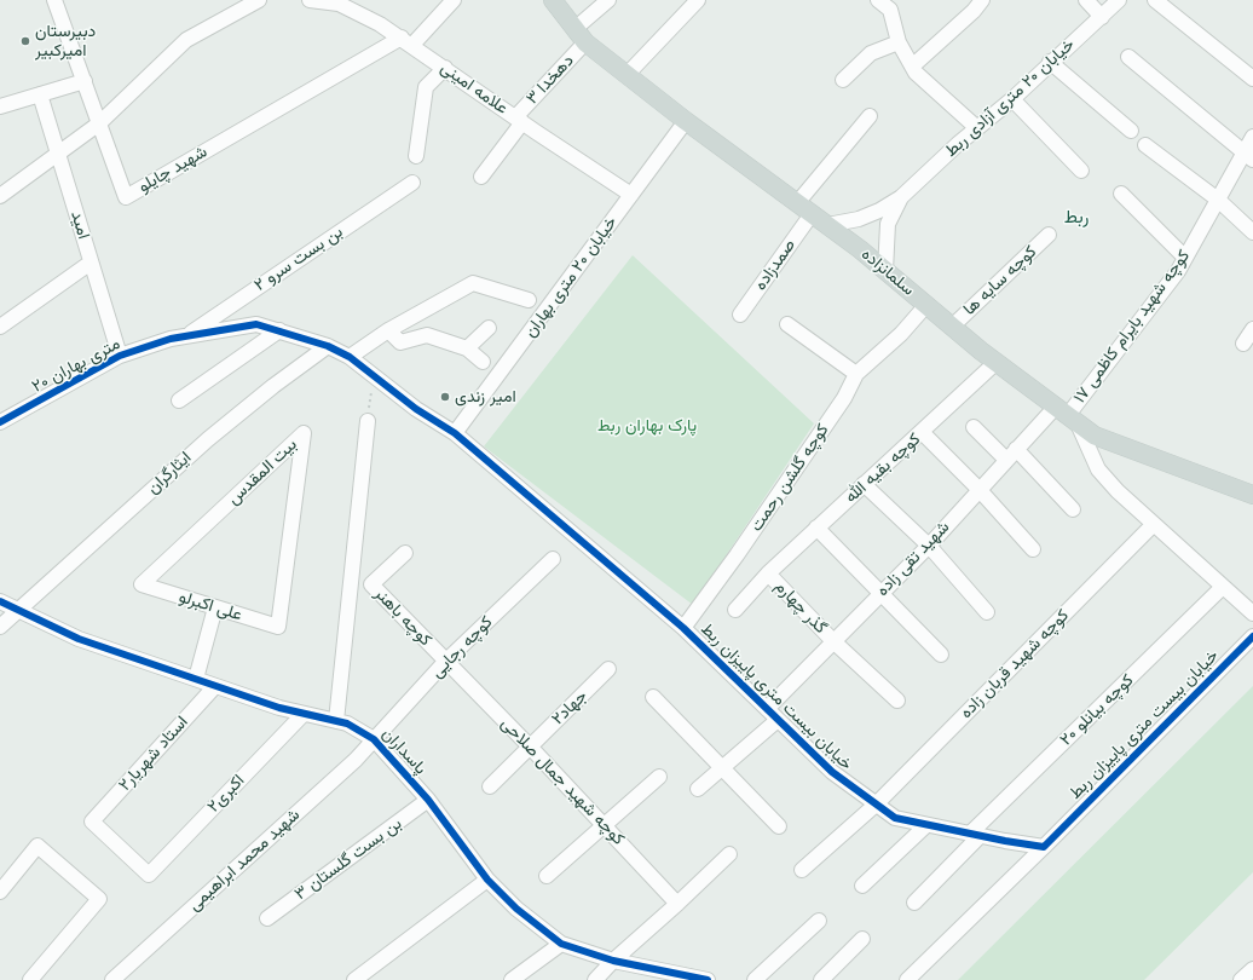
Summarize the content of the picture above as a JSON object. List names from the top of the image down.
{
  "streets": {
    "main road": ["سلمانزاده"],
    "street": [
      "دهخدا ۳",
      "علامه امینی",
      "خیابان ۲۰ متری آزادی ربط",
      "شهید چایلو",
      "امید",
      "بن بست سرو ۲",
      "صمدزاده",
      "خیابان ۲۰ متری بهاران",
      "کوچه سایه ها",
      "کوچه شهید بایرام کاظمی ۱۷",
      "۲۰ متری بهاران",
      "کوچه بقیه الله",
      "بیت المقدس",
      "ایثارگران",
      "کوچه گلشن رحمت",
      "شهید تقی زاده",
      "علی اکبرلو",
      "گذر چهارم",
      "کوچه باهنر",
      "کوچه رجایی",
      "کوچه شهید قربان زاده",
      "خیابان بیست متری پاییزان ربط",
      "جهاد۲",
      "کوچه بیانلو ۲۰",
      "پاسداران",
      "استاد شهریار۲",
      "کوچه شهید جمال صلاحی",
      "اکبری۲",
      "بن بست گلستان ۳",
      "شهید محمد ابراهیمی"
    ]
  },
  "crossings": [
    ["دهخدا ۳", "علامه امینی"],
    ["دهخدا ۳", "سلمانزاده"],
    ["علامه امینی", "شهید چایلو"],
    ["علامه امینی", "خیابان ۲۰ متری بهاران"],
    ["امید", "۲۰ متری بهاران"],
    ["بن بست سرو ۲", "۲۰ متری بهاران"],
    ["صمدزاده", "سلمانزاده"],
    ["سلمانزاده", "خیابان ۲۰ متری بهاران"],
    ["سلمانزاده", "کوچه سایه ها"],
    ["سلمانزاده", "کوچه شهید بایرام کاظمی ۱۷"],
    ["سلمانزاده", "کوچه بقیه الله"],
    ["سلمانزاده", "کوچه گلشن رحمت"],
    ["سلمانزاده", "شهید تقی زاده"],
    ["خیابان ۲۰ متری بهاران", "۲۰ متری بهاران"],
    ["خیابان ۲۰ متری بهاران", "خیابان بیست متری پاییزان ربط"],
    ["کوچه شهید بایرام کاظمی ۱۷", "شهید تقی زاده"],
    ["۲۰ متری بهاران", "ایثارگران"],
    ["۲۰ متری بهاران", "خیابان بیست متری پاییزان ربط"],
    ["کوچه بقیه الله", "گذر چهارم"],
    ["بیت المقدس", "علی اکبرلو"],
    ["ایثارگران", "پاسداران"],
    ["کوچه گلشن رحمت", "خیابان بیست متری پاییزان ربط"],
    ["شهید تقی زاده", "گذر چهارم"],
    ["شهید تقی زاده", "خیابان بیست متری پاییزان ربط"],
    ["کوچه باهنر", "کوچه رجایی"],
    ["کوچه باهنر", "کوچه شهید جمال صلاحی"],
    ["کوچه رجایی", "پاسداران"],
    ["کوچه رجایی", "کوچه شهید جمال صلاحی"],
    ["کوچه رجایی", "شهید محمد ابراهیمی"],
    ["کوچه شهید قربان زاده", "خیابان بیست متری پاییزان ربط"],
    ["خیابان بیست متری پاییزان ربط", "کوچه بیانلو ۲۰"],
    ["جهاد۲", "کوچه شهید جمال صلاحی"],
    ["پاسداران", "استاد شهریار۲"],
    ["پاسداران", "اکبری۲"],
    ["پاسداران", "بن بست گلستان ۳"],
    ["پاسداران", "شهید محمد ابراهیمی"],
    ["استاد شهریار۲", "اکبری۲"]
  ],
  "districts": ["ربط"],
  "parks": ["پارک بهاران ربط"],
  "places": ["دبیرستان امیرکبیر", "امیر زندی"]
}
